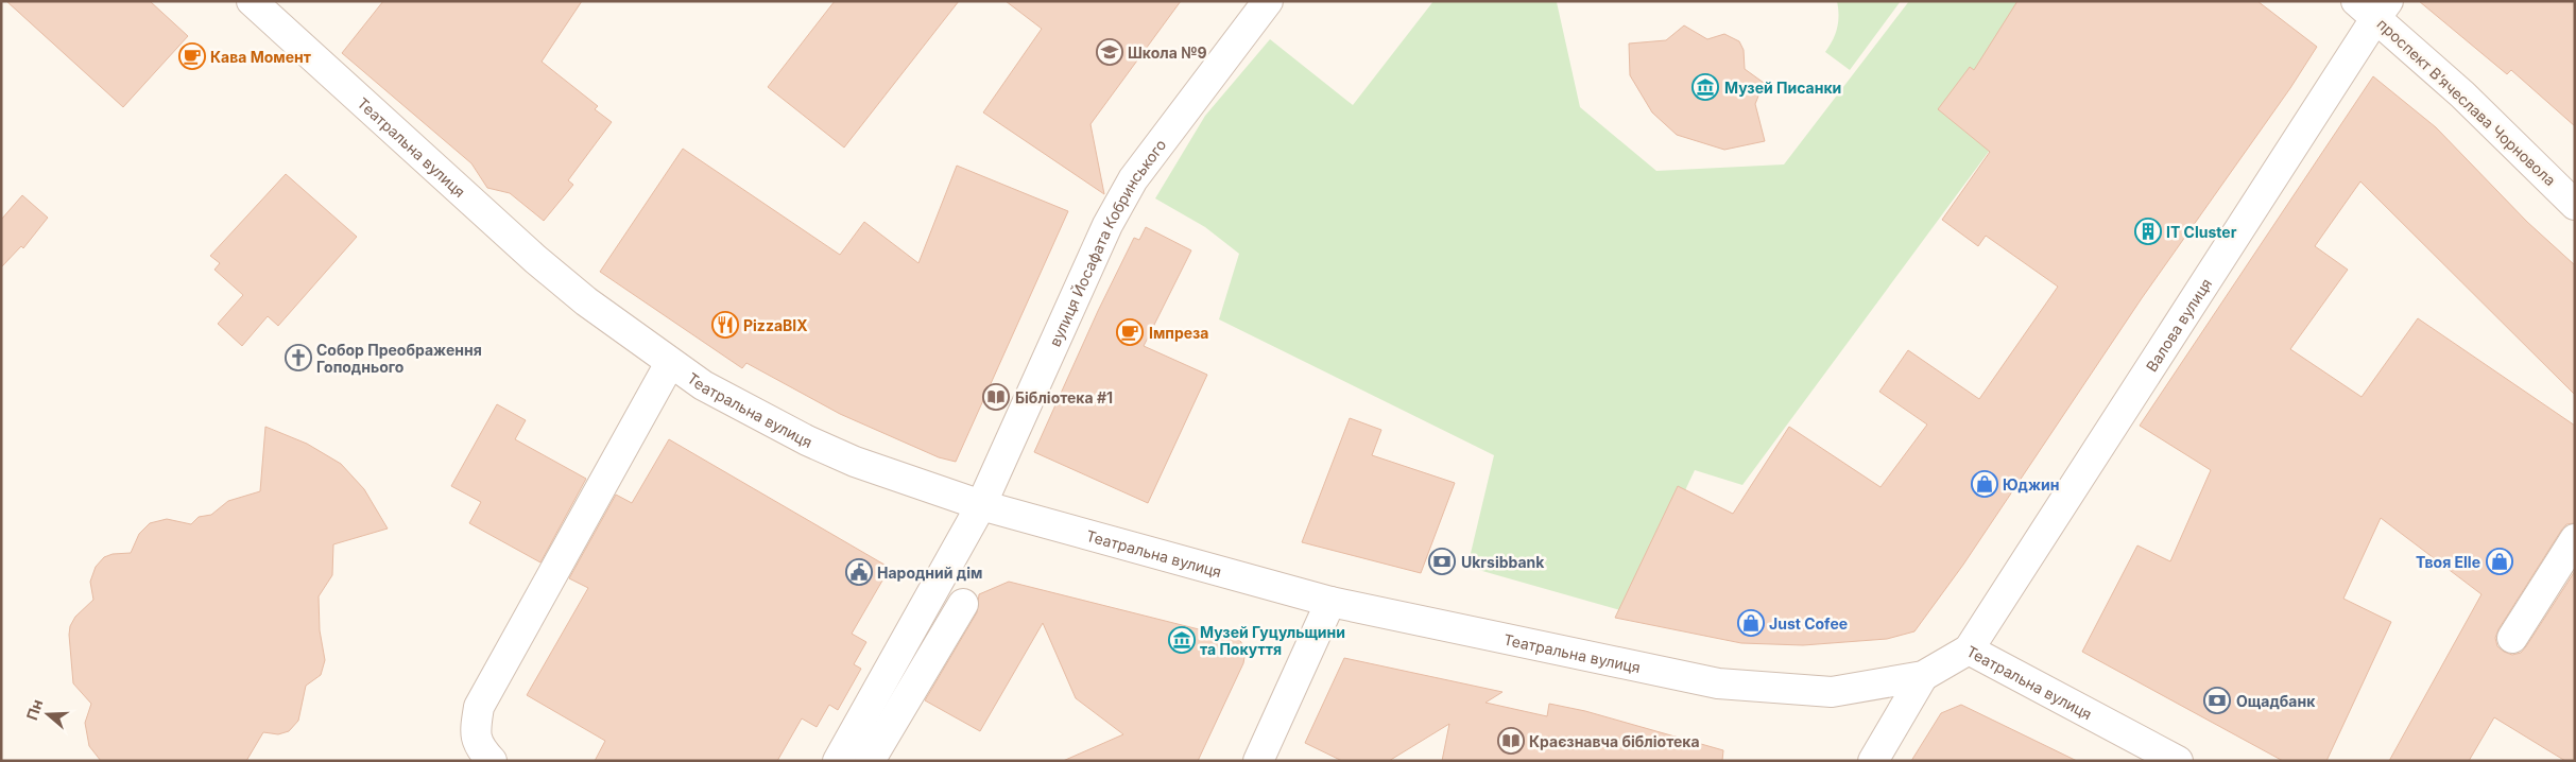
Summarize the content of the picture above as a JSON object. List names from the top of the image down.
{
  "streets": {
    "street": [
      "проспект Вʼячеслава Чорновола",
      "Театральна вулиця",
      "вулиця Йосафата Кобринського",
      "Валова вулиця"
    ]
  },
  "crossings": [
    ["проспект Вʼячеслава Чорновола", "Валова вулиця"],
    ["Театральна вулиця", "вулиця Йосафата Кобринського"],
    ["Театральна вулиця", "Валова вулиця"]
  ],
  "places": {
    "school or university": ["Школа №9"],
    "cafe": ["Кава Момент", "Імпреза"],
    "museum": ["Музей Писанки", "Музей Гуцульщини та Покуття"],
    "building": ["IT Cluster"],
    "restaurant": ["PizzaBIX"],
    "church": ["Собор Преображення Гоподнього"],
    "library": ["Бібліотека #1", "Краєзнавча бібліотека"],
    "shop": ["Юджин", "Твоя Elle", "Just Cofee"],
    "bank": ["Ukrsibbank", "Ощадбанк"],
    "public building": ["Народний дім"]
  },
  "north": "left"
}
